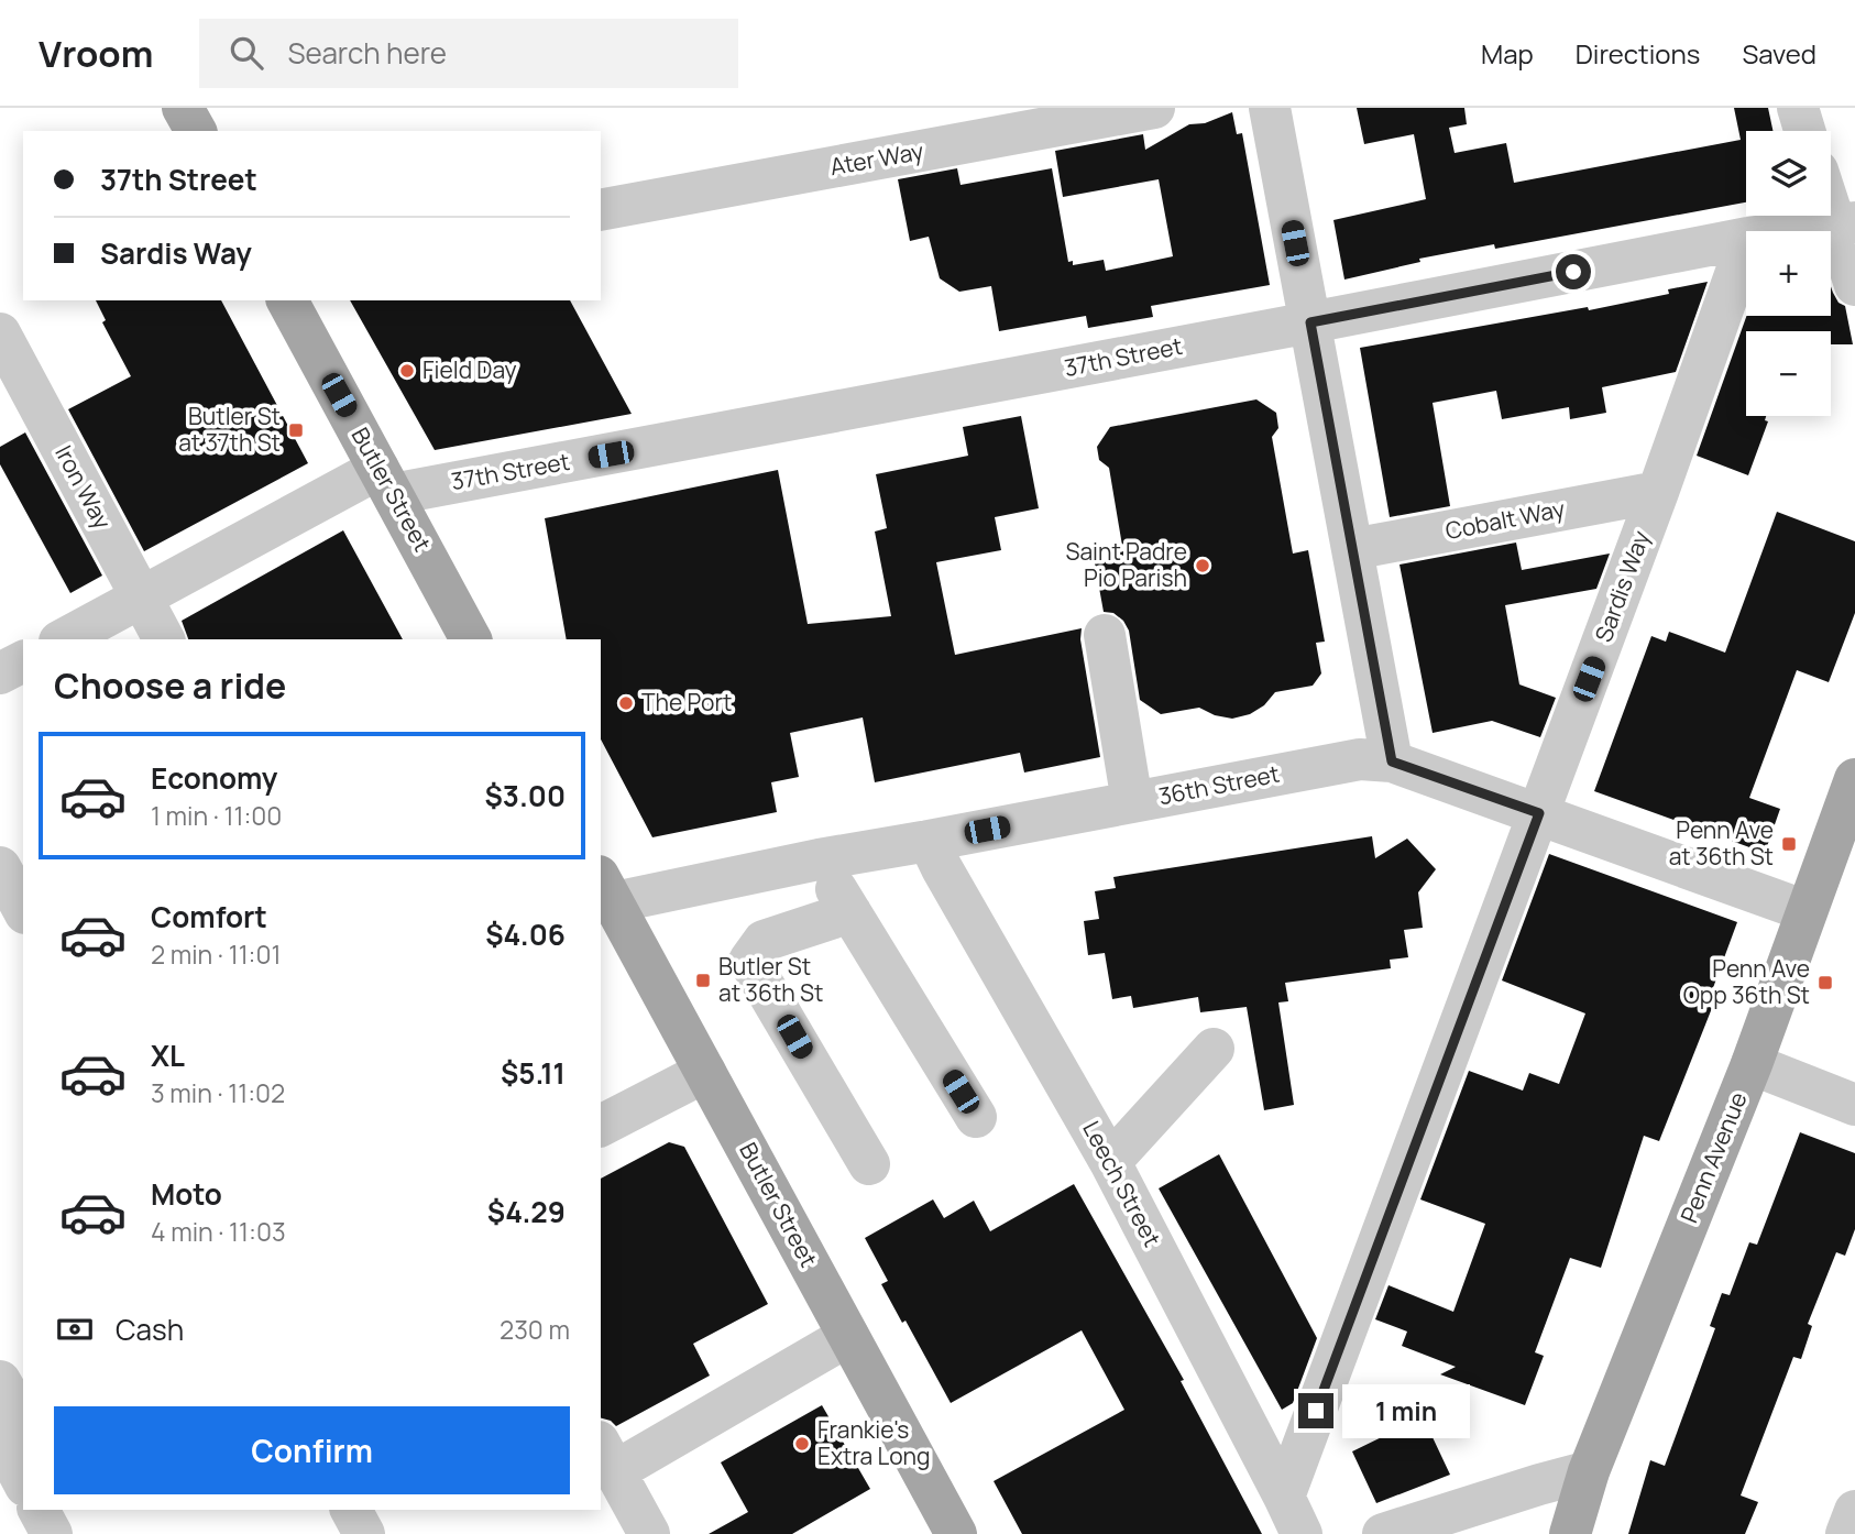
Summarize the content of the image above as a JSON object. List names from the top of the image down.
{
  "streets": {
    "main road": ["Butler Street", "Penn Avenue"],
    "street": [
      "Ater Way",
      "37th Street",
      "Iron Way",
      "Cobalt Way",
      "Sardis Way",
      "36th Street",
      "Leech Street"
    ]
  },
  "crossings": [
    ["37th Street", "Iron Way"],
    ["37th Street", "Butler Street"],
    ["Butler Street", "36th Street"],
    ["Cobalt Way", "Sardis Way"],
    ["Sardis Way", "36th Street"],
    ["Sardis Way", "Leech Street"],
    ["36th Street", "Penn Avenue"],
    ["36th Street", "Leech Street"]
  ],
  "places": {
    "other": [
      "Field Day",
      "Saint Padre Pio Parish",
      "The Port",
      "Frankie's Extra Long"
    ],
    "transit": [
      "Butler St at 37th St",
      "Penn Ave at 36th St",
      "Butler St at 36th St",
      "Penn Ave Opp 36th St"
    ]
  },
  "page": {
    "header": "Vroom",
    "search": "Search here",
    "nav": ["Map", "Directions", "Saved"],
    "map_buttons": ["+", "−"],
    "banner": ["37th Street", "Sardis Way"],
    "heading": "Choose a ride",
    "list": [
      {
        "name": "Economy",
        "note": "1 min · 11:00",
        "value": "$3.00"
      },
      {
        "name": "Comfort",
        "note": "2 min · 11:01",
        "value": "$4.06"
      },
      {
        "name": "XL",
        "note": "3 min · 11:02",
        "value": "$5.11"
      },
      {
        "name": "Moto",
        "note": "4 min · 11:03",
        "value": "$4.29"
      }
    ],
    "pay": ["Cash", "230 m"],
    "bubble": "1 min",
    "buttons": "Confirm"
  }
}
